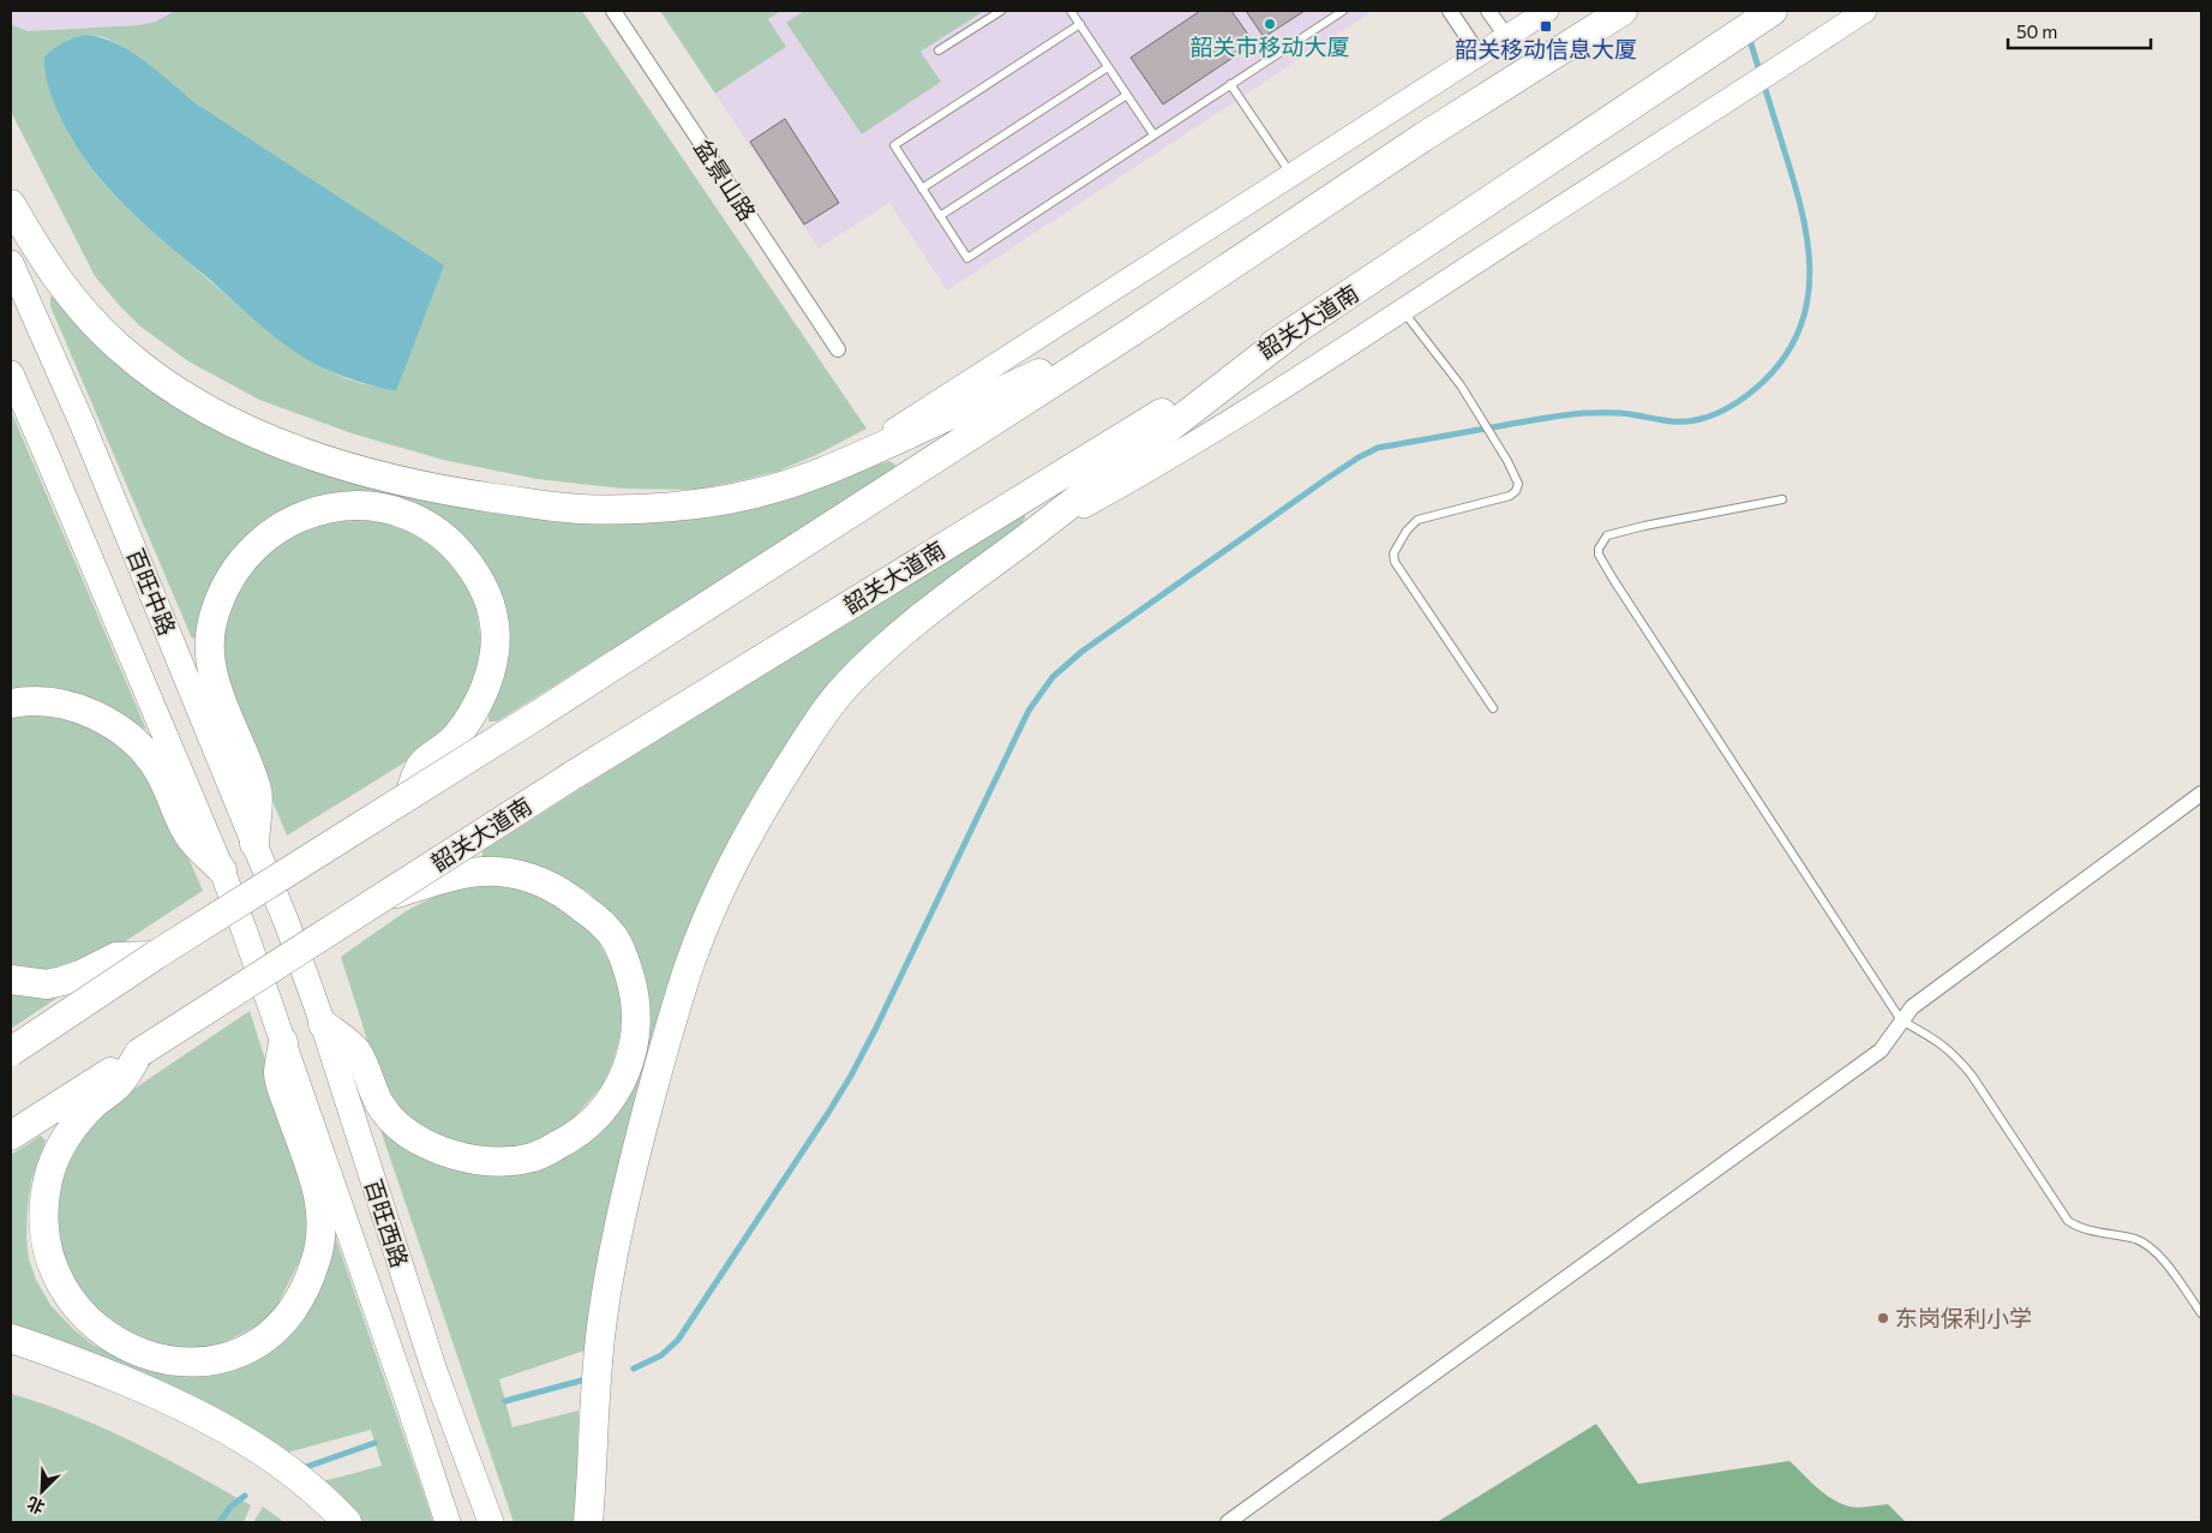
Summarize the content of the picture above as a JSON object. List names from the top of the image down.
{
  "streets": {
    "highway": ["韶关大道南"],
    "main road": ["百旺中路", "百旺西路"],
    "street": ["盆景山路"]
  },
  "crossings": [
    ["百旺中路", "百旺西路"]
  ],
  "places": {
    "other": ["韶关市移动大厦", "东岗保利小学"],
    "transit": ["韶关移动信息大厦"]
  },
  "scale_bar": "50 m",
  "north": "bottom left"
}
